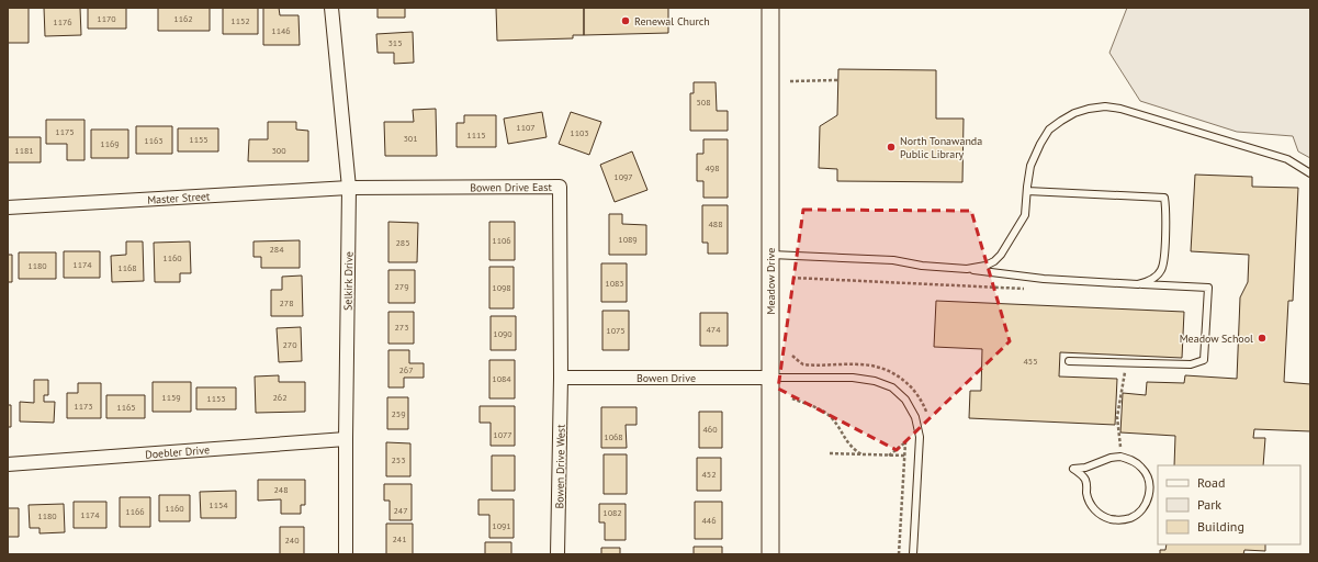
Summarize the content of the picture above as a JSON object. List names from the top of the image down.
{
  "streets": {
    "street": [
      "Bowen Drive East",
      "Master Street",
      "Selkirk Drive",
      "Meadow Drive",
      "Bowen Drive",
      "Doebler Drive",
      "Bowen Drive West"
    ]
  },
  "crossings": [
    ["Bowen Drive East", "Master Street"],
    ["Bowen Drive East", "Selkirk Drive"],
    ["Bowen Drive East", "Bowen Drive"],
    ["Bowen Drive East", "Bowen Drive West"],
    ["Master Street", "Selkirk Drive"],
    ["Selkirk Drive", "Doebler Drive"],
    ["Meadow Drive", "Bowen Drive"],
    ["Bowen Drive", "Bowen Drive West"]
  ],
  "places": ["Renewal Church", "North Tonawanda Public Library", "Meadow School"],
  "house_numbers": [
    "1170",
    "1162",
    "1152",
    "1176",
    "1146",
    "315",
    "508",
    "1107",
    "1175",
    "1103",
    "1115",
    "301",
    "1155",
    "1163",
    "1169",
    "1181",
    "300",
    "498",
    "1097",
    "488",
    "1089",
    "1106",
    "285",
    "284",
    "1160",
    "1174",
    "1180",
    "1168",
    "1083",
    "279",
    "1098",
    "278",
    "273",
    "474",
    "1075",
    "1090",
    "270",
    "455",
    "267",
    "1084",
    "1159",
    "262",
    "1153",
    "1173",
    "1165",
    "259",
    "460",
    "1077",
    "1068",
    "253",
    "452",
    "248",
    "1154",
    "1160",
    "247",
    "1166",
    "1082",
    "1174",
    "1180",
    "446",
    "1091",
    "241",
    "240"
  ],
  "legend": ["Road", "Park", "Building"]
}
